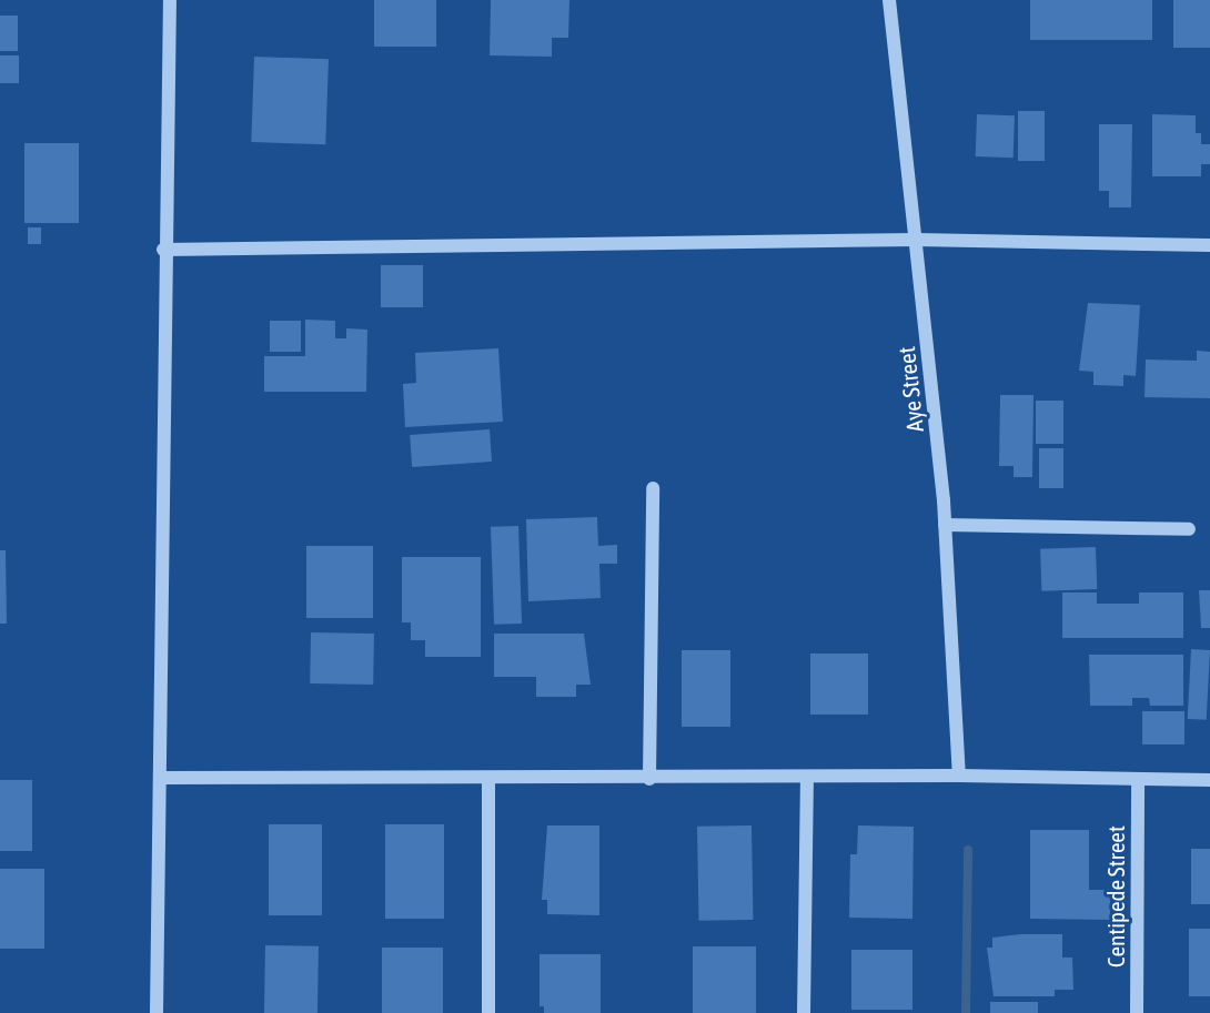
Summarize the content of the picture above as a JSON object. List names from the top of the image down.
{
  "streets": {
    "street": ["Aye Street", "Centipede Street"]
  }
}
